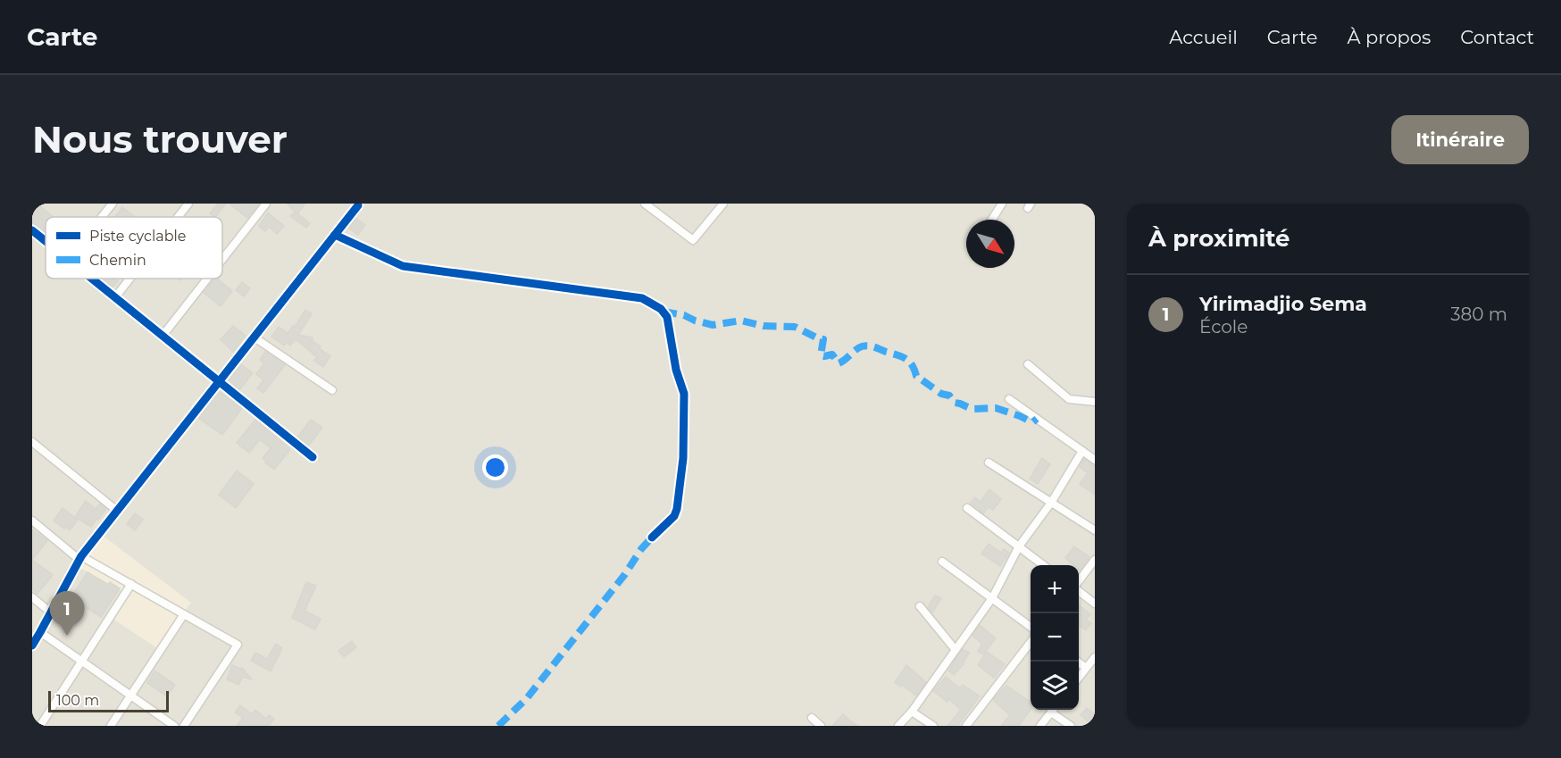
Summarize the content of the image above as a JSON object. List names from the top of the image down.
{
  "legend": ["Piste cyclable", "Chemin"],
  "scale_bar": "100 m",
  "north": "bottom right",
  "page": {
    "header": "Carte",
    "nav": [
      "Accueil",
      "Carte",
      "À propos",
      "Contact"
    ],
    "buttons": "Itinéraire",
    "title": "Nous trouver",
    "heading": "À proximité",
    "list": [
      {
        "mark": "1",
        "name": "Yirimadjio Sema",
        "note": "École",
        "value": "380 m"
      }
    ],
    "map_buttons": ["+", "−"],
    "pins": "1",
    "scale": "100 m"
  }
}
